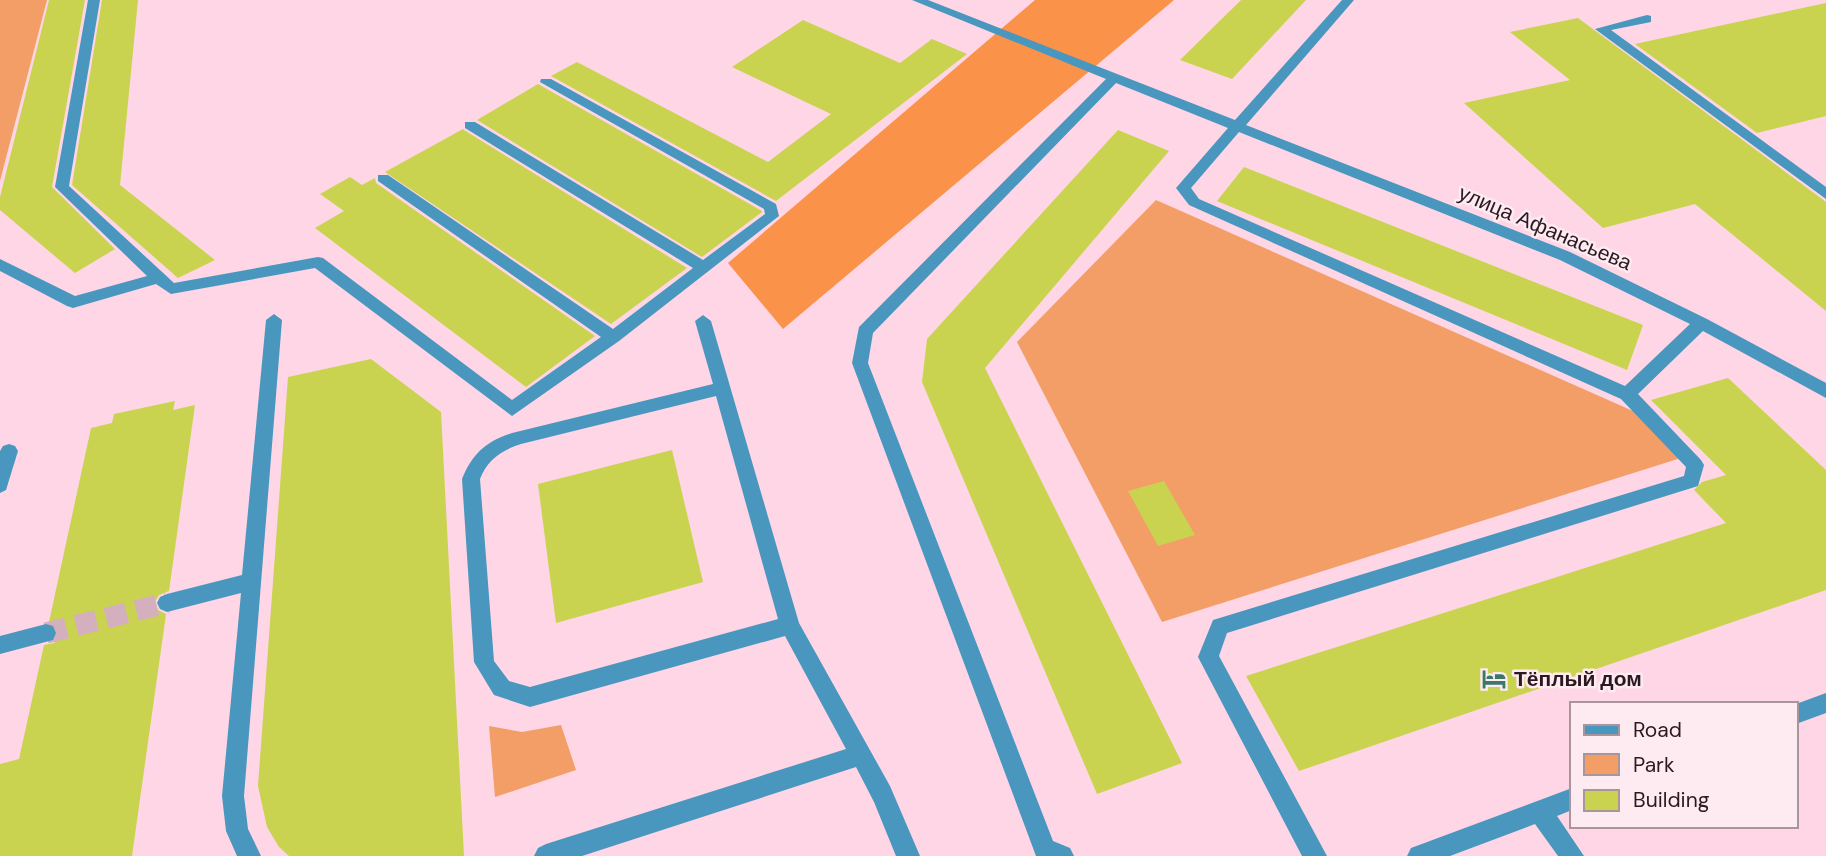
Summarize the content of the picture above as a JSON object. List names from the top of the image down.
{
  "streets": {
    "street": ["улица Афанасьева"]
  },
  "places": {
    "hotel": ["Тёплый дом"]
  },
  "legend": ["Road", "Park", "Building"]
}
